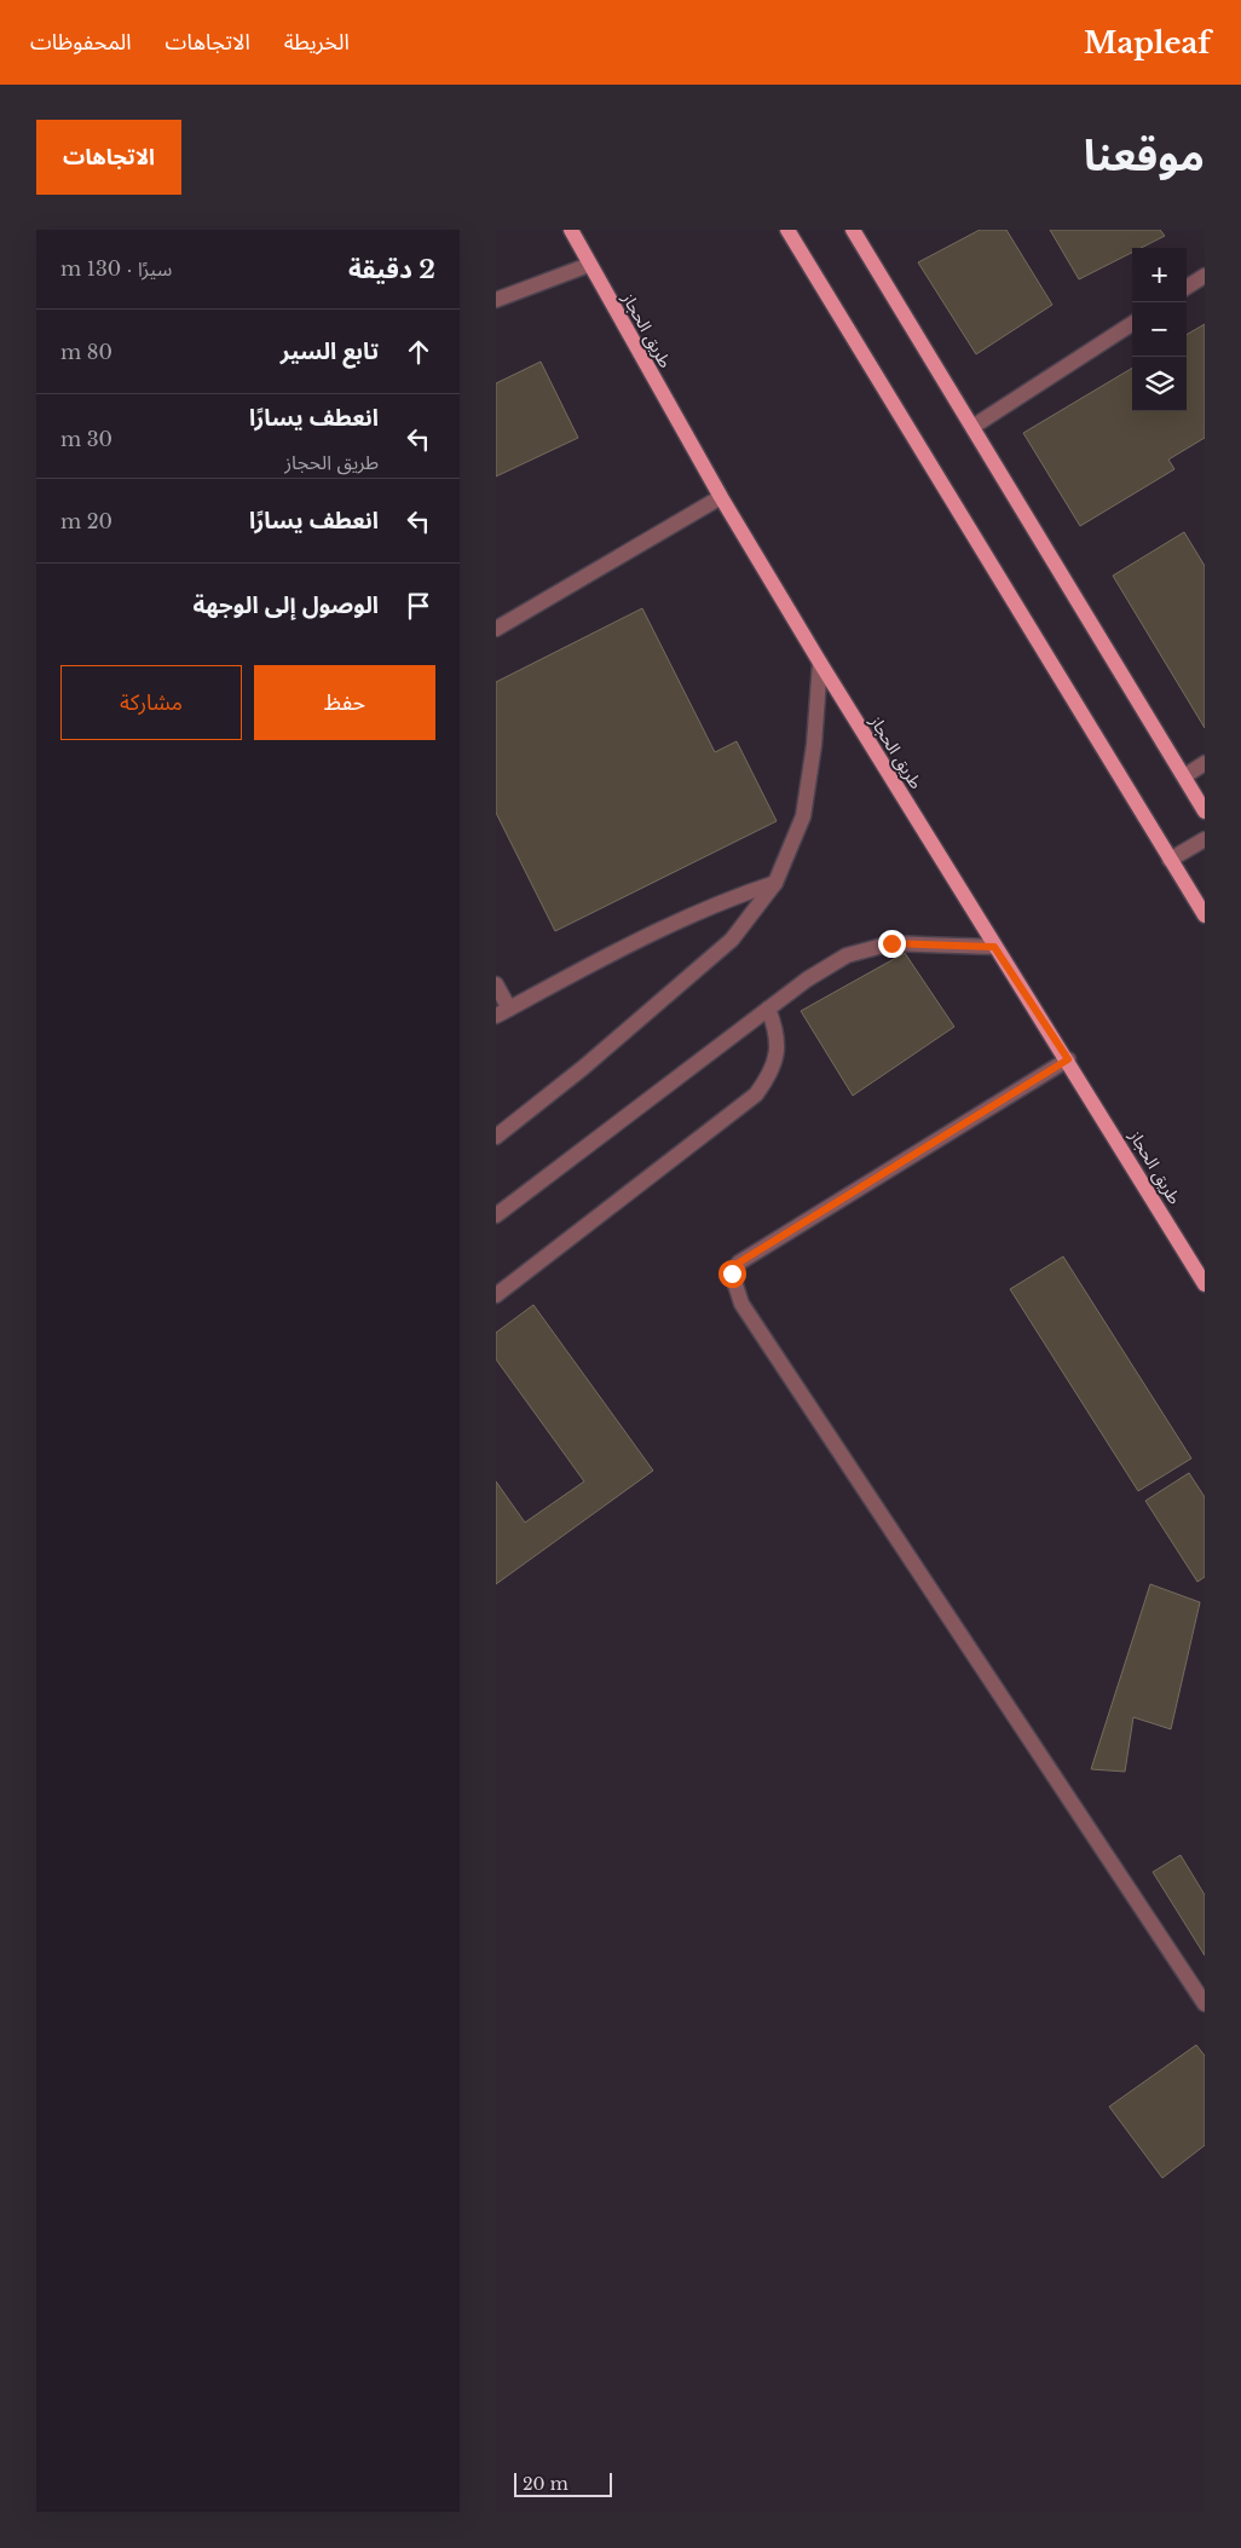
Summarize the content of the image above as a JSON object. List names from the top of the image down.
{
  "streets": {
    "main road": ["طريق الحجاز"]
  },
  "scale_bar": "20 m",
  "page": {
    "header": "Mapleaf",
    "nav": ["الخريطة", "الاتجاهات", "المحفوظات"],
    "title": "موقعنا",
    "buttons": [
      "الاتجاهات",
      ["حفظ", "مشاركة"]
    ],
    "heading": ["2 دقيقة", "سيرًا · 130 m"],
    "map_buttons": ["+", "−"],
    "list": [
      ["تابع السير", "80 m"],
      ["انعطف يسارًا", "طريق الحجاز", "30 m"],
      ["انعطف يسارًا", "20 m"],
      "الوصول إلى الوجهة"
    ],
    "scale": "20 m"
  }
}
